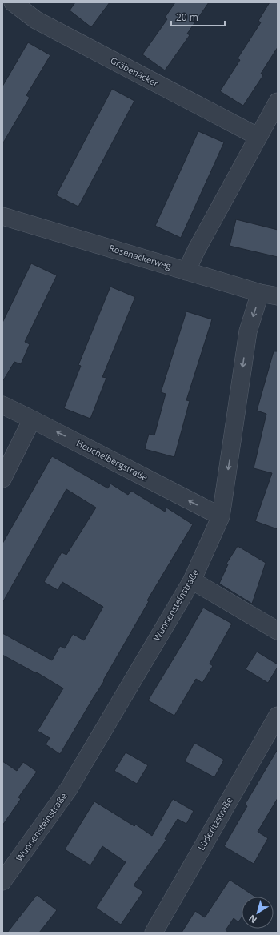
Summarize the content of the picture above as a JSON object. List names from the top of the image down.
{
  "streets": {
    "street": [
      "Gräbenäcker",
      "Rosenackerweg",
      "Heuchelbergstraße",
      "Wunnensteinstraße",
      "Lüderitzstraße"
    ]
  },
  "crossings": [
    ["Rosenackerweg", "Wunnensteinstraße"],
    ["Heuchelbergstraße", "Wunnensteinstraße"]
  ],
  "one_way": ["Heuchelbergstraße"],
  "scale_bar": "20 m",
  "north": "bottom left"
}
